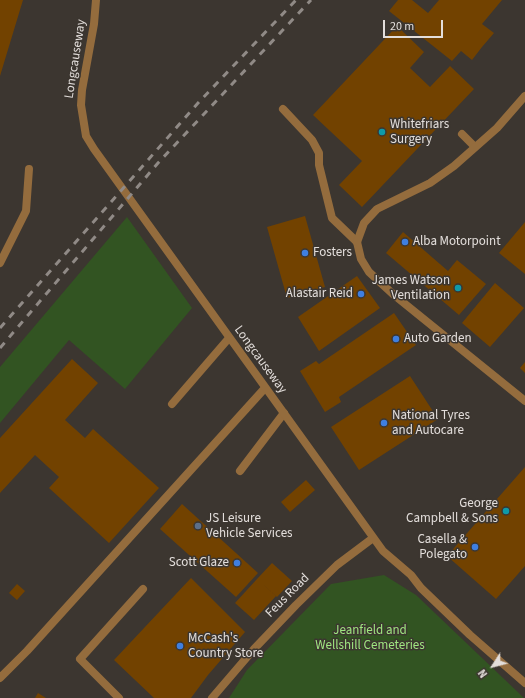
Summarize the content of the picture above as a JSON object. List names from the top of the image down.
{
  "streets": {
    "street": ["Longcauseway", "Feus Road"]
  },
  "crossings": [
    ["Longcauseway", "Feus Road"]
  ],
  "parks": ["Jeanfield and Wellshill Cemeteries"],
  "places": [
    "Whitefriars Surgery",
    "Alba Motorpoint",
    "Fosters",
    "James Watson Ventilation",
    "Alastair Reid",
    "Auto Garden",
    "National Tyres and Autocare",
    "George Campbell & Sons",
    "JS Leisure Vehicle Services",
    "Casella & Polegato",
    "Scott Glaze",
    "McCash's Country Store"
  ],
  "scale_bar": "20 m",
  "north": "bottom left"
}
